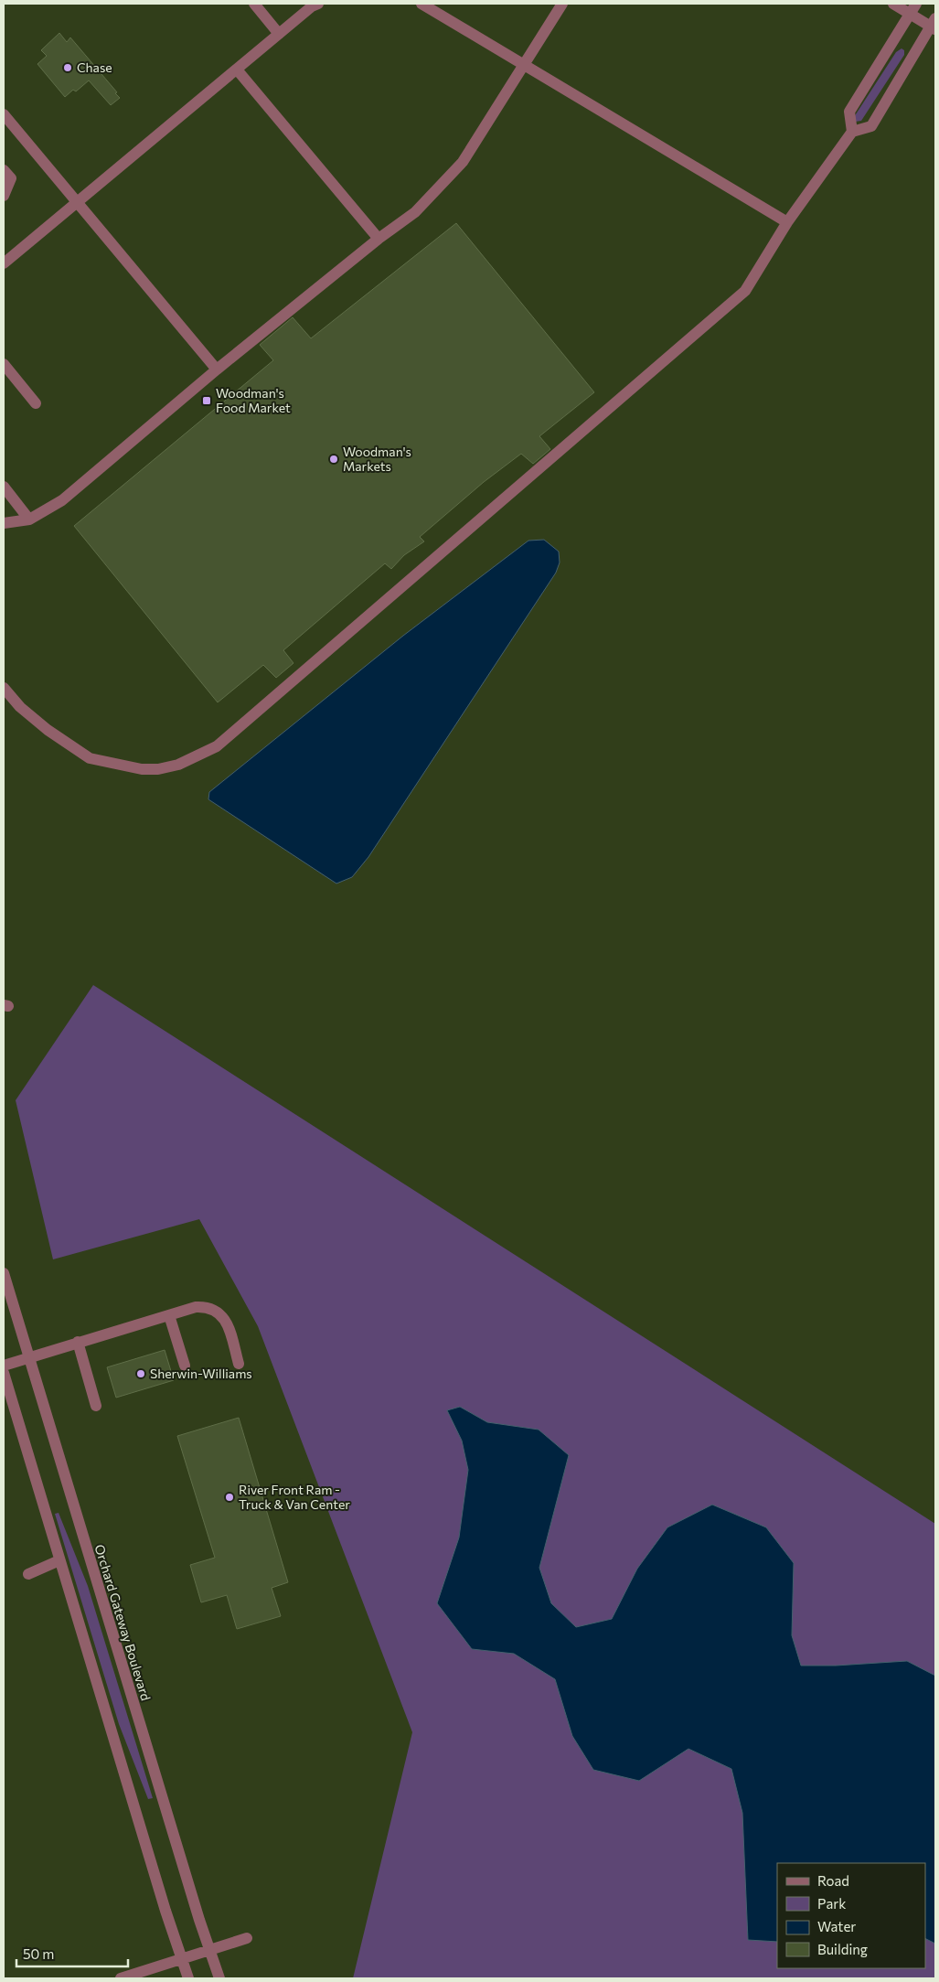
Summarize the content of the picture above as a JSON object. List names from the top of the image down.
{
  "streets": {
    "street": ["Orchard Gateway Boulevard"]
  },
  "places": {
    "other": [
      "Chase",
      "Woodman's Markets",
      "Sherwin-Williams",
      "River Front Ram - Truck & Van Center"
    ],
    "transit": ["Woodman's Food Market"]
  },
  "legend": [
    "Road",
    "Park",
    "Water",
    "Building"
  ],
  "scale_bar": "50 m"
}
